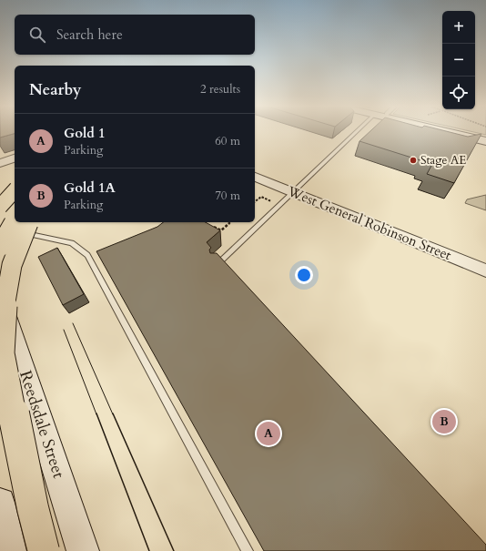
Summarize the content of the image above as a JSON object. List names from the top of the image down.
{
  "streets": {
    "main road": ["Reedsdale Street"],
    "street": ["West General Robinson Street"]
  },
  "places": ["Stage AE"],
  "page": {
    "map_buttons": ["+", "−"],
    "search": "Search here",
    "heading": ["Nearby", "2 results"],
    "list": [
      {
        "mark": "A",
        "name": "Gold 1",
        "note": "Parking",
        "value": "60 m"
      },
      {
        "mark": "B",
        "name": "Gold 1A",
        "note": "Parking",
        "value": "70 m"
      }
    ],
    "pins": ["B", "A"]
  }
}
